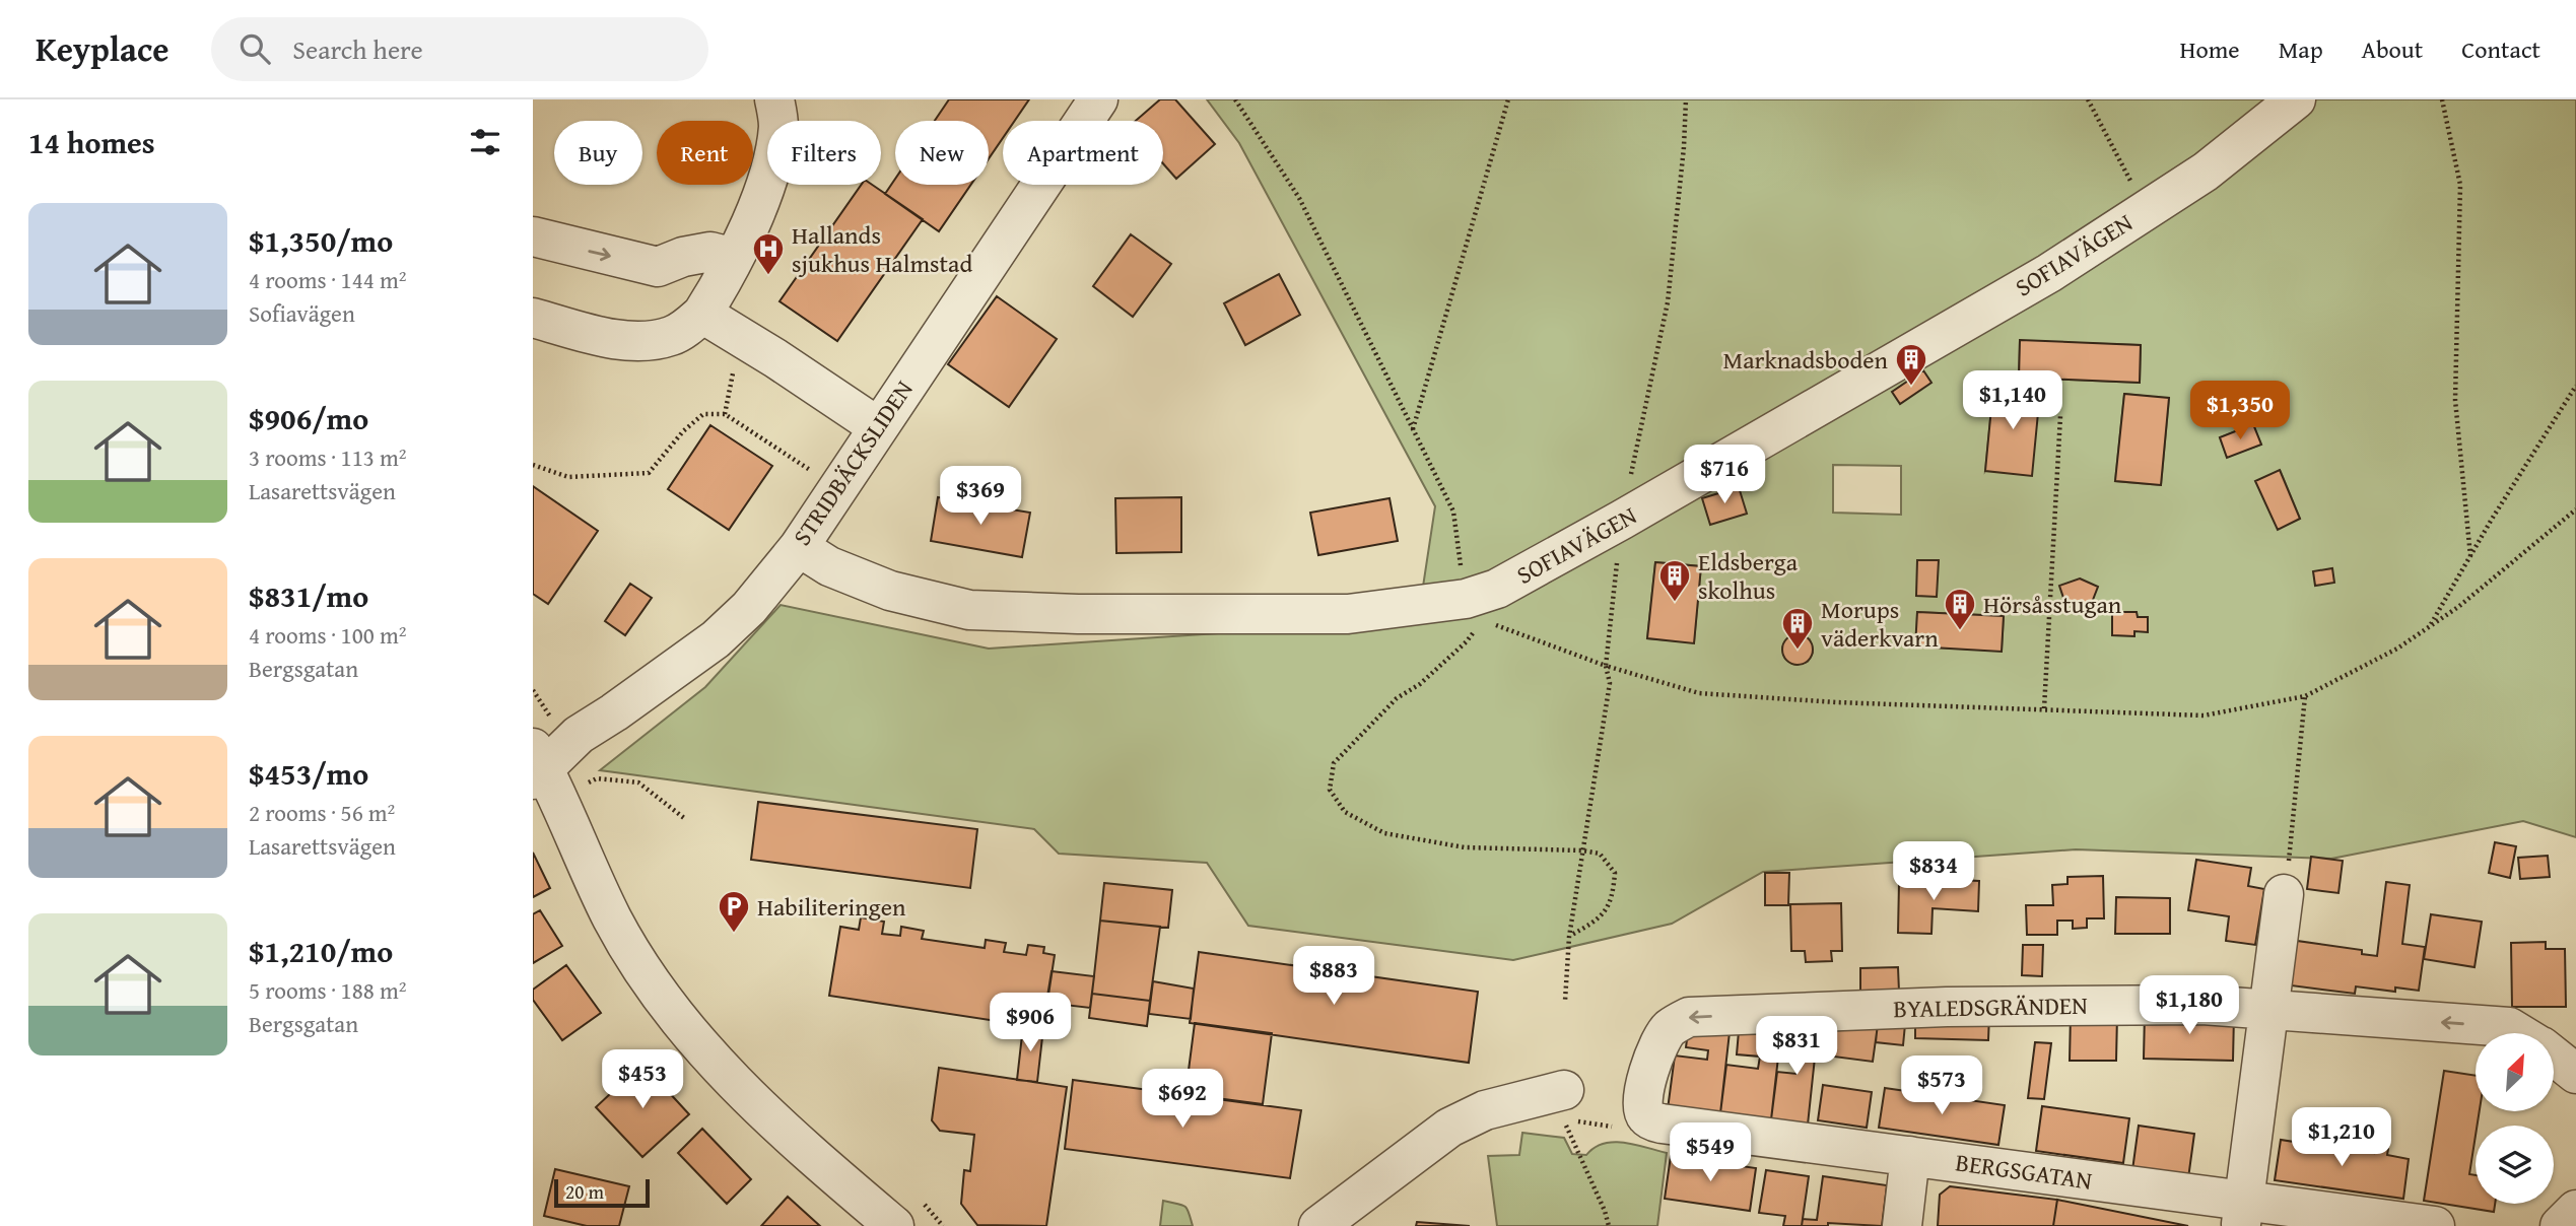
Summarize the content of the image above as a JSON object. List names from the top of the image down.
{
  "streets": {
    "street": [
      "SOFIAVÄGEN",
      "STRIDBÄCKSLIDEN",
      "BYALEDSGRÄNDEN",
      "BERGSGATAN"
    ]
  },
  "crossings": [
    ["SOFIAVÄGEN", "STRIDBÄCKSLIDEN"],
    ["BYALEDSGRÄNDEN", "BERGSGATAN"]
  ],
  "one_way": ["BYALEDSGRÄNDEN"],
  "places": {
    "hospital": ["Hallands sjukhus Halmstad"],
    "building": [
      "Marknadsboden",
      "Eldsberga skolhus",
      "Hörsåsstugan",
      "Morups väderkvarn"
    ],
    "parking": ["Habiliteringen"]
  },
  "scale_bar": "20 m",
  "north": "top right",
  "page": {
    "header": "Keyplace",
    "search": "Search here",
    "nav": [
      "Home",
      "Map",
      "About",
      "Contact"
    ],
    "heading": "14 homes",
    "chip": [
      "Buy",
      "Rent",
      "Filters",
      "New",
      "Apartment"
    ],
    "list": [
      {
        "name": "$1,350/mo",
        "note": "4 rooms · 144 m² · Sofiavägen"
      },
      {
        "name": "$906/mo",
        "note": "3 rooms · 113 m² · Lasarettsvägen"
      },
      {
        "name": "$831/mo",
        "note": "4 rooms · 100 m² · Bergsgatan"
      },
      {
        "name": "$453/mo",
        "note": "2 rooms · 56 m² · Lasarettsvägen"
      },
      {
        "name": "$1,210/mo",
        "note": "5 rooms · 188 m² · Bergsgatan"
      }
    ],
    "price": [
      "$1,140",
      "$1,350",
      "$716",
      "$369",
      "$834",
      "$883",
      "$1,180",
      "$906",
      "$831",
      "$453",
      "$573",
      "$692",
      "$1,210",
      "$549"
    ],
    "scale": "20 m"
  }
}
